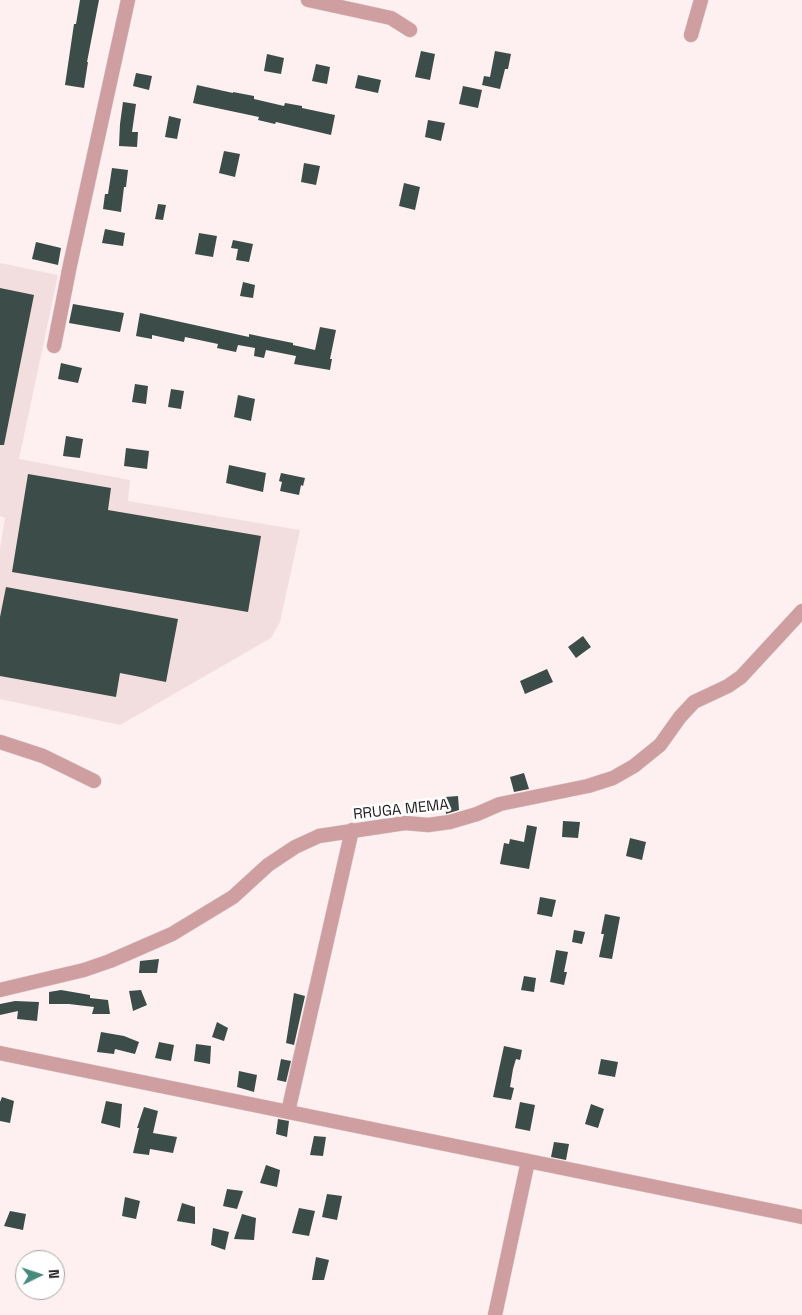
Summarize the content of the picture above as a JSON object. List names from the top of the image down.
{
  "streets": {
    "street": ["RRUGA MEMA"]
  },
  "north": "right"
}
